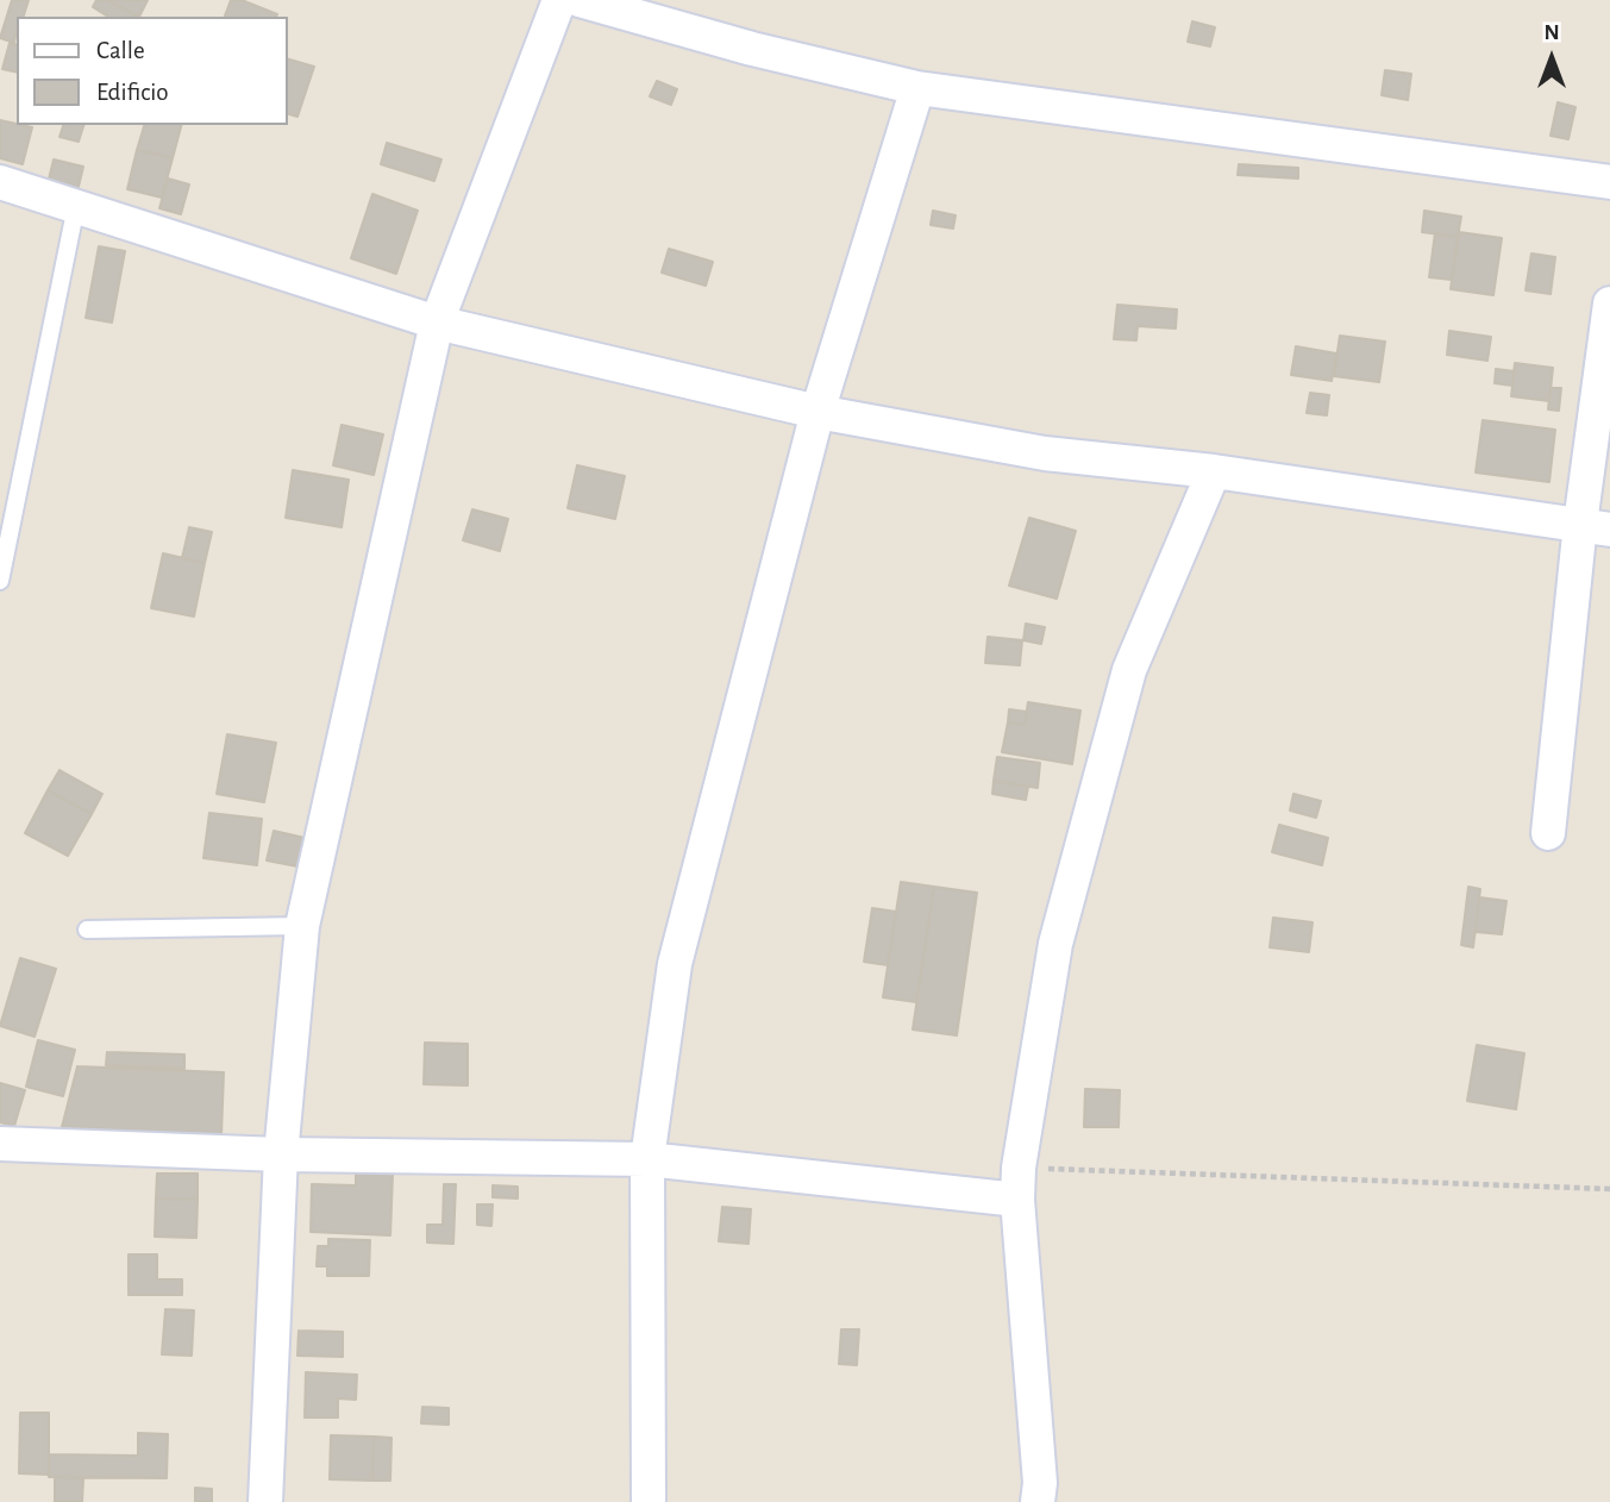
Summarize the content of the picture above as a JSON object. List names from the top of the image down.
{
  "legend": ["Calle", "Edificio"],
  "north": "top"
}
